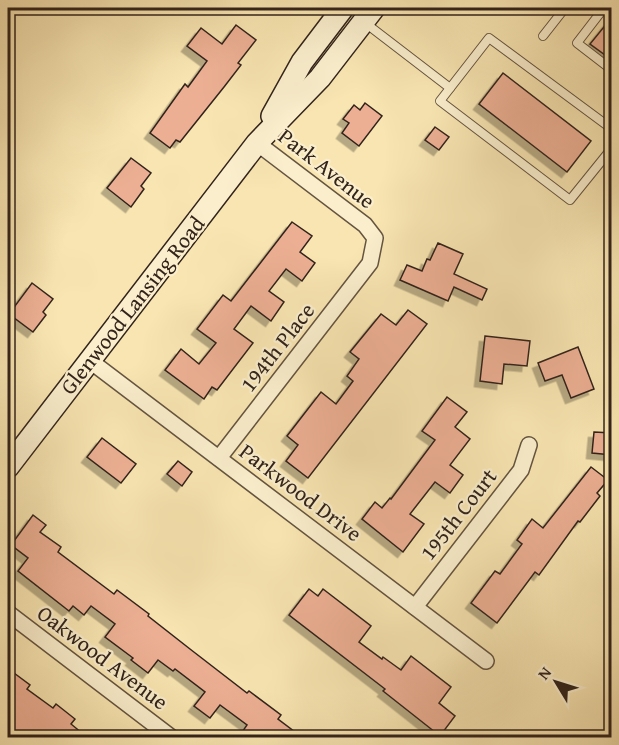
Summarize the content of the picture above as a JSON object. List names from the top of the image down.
{
  "streets": {
    "main road": ["Glenwood Lansing Road"],
    "street": [
      "Park Avenue",
      "194th Place",
      "Parkwood Drive",
      "195th Court",
      "Oakwood Avenue"
    ]
  },
  "crossings": [
    ["Park Avenue", "Glenwood Lansing Road"],
    ["Park Avenue", "194th Place"],
    ["Glenwood Lansing Road", "Parkwood Drive"],
    ["194th Place", "Parkwood Drive"],
    ["Parkwood Drive", "195th Court"]
  ],
  "north": "top left"
}
